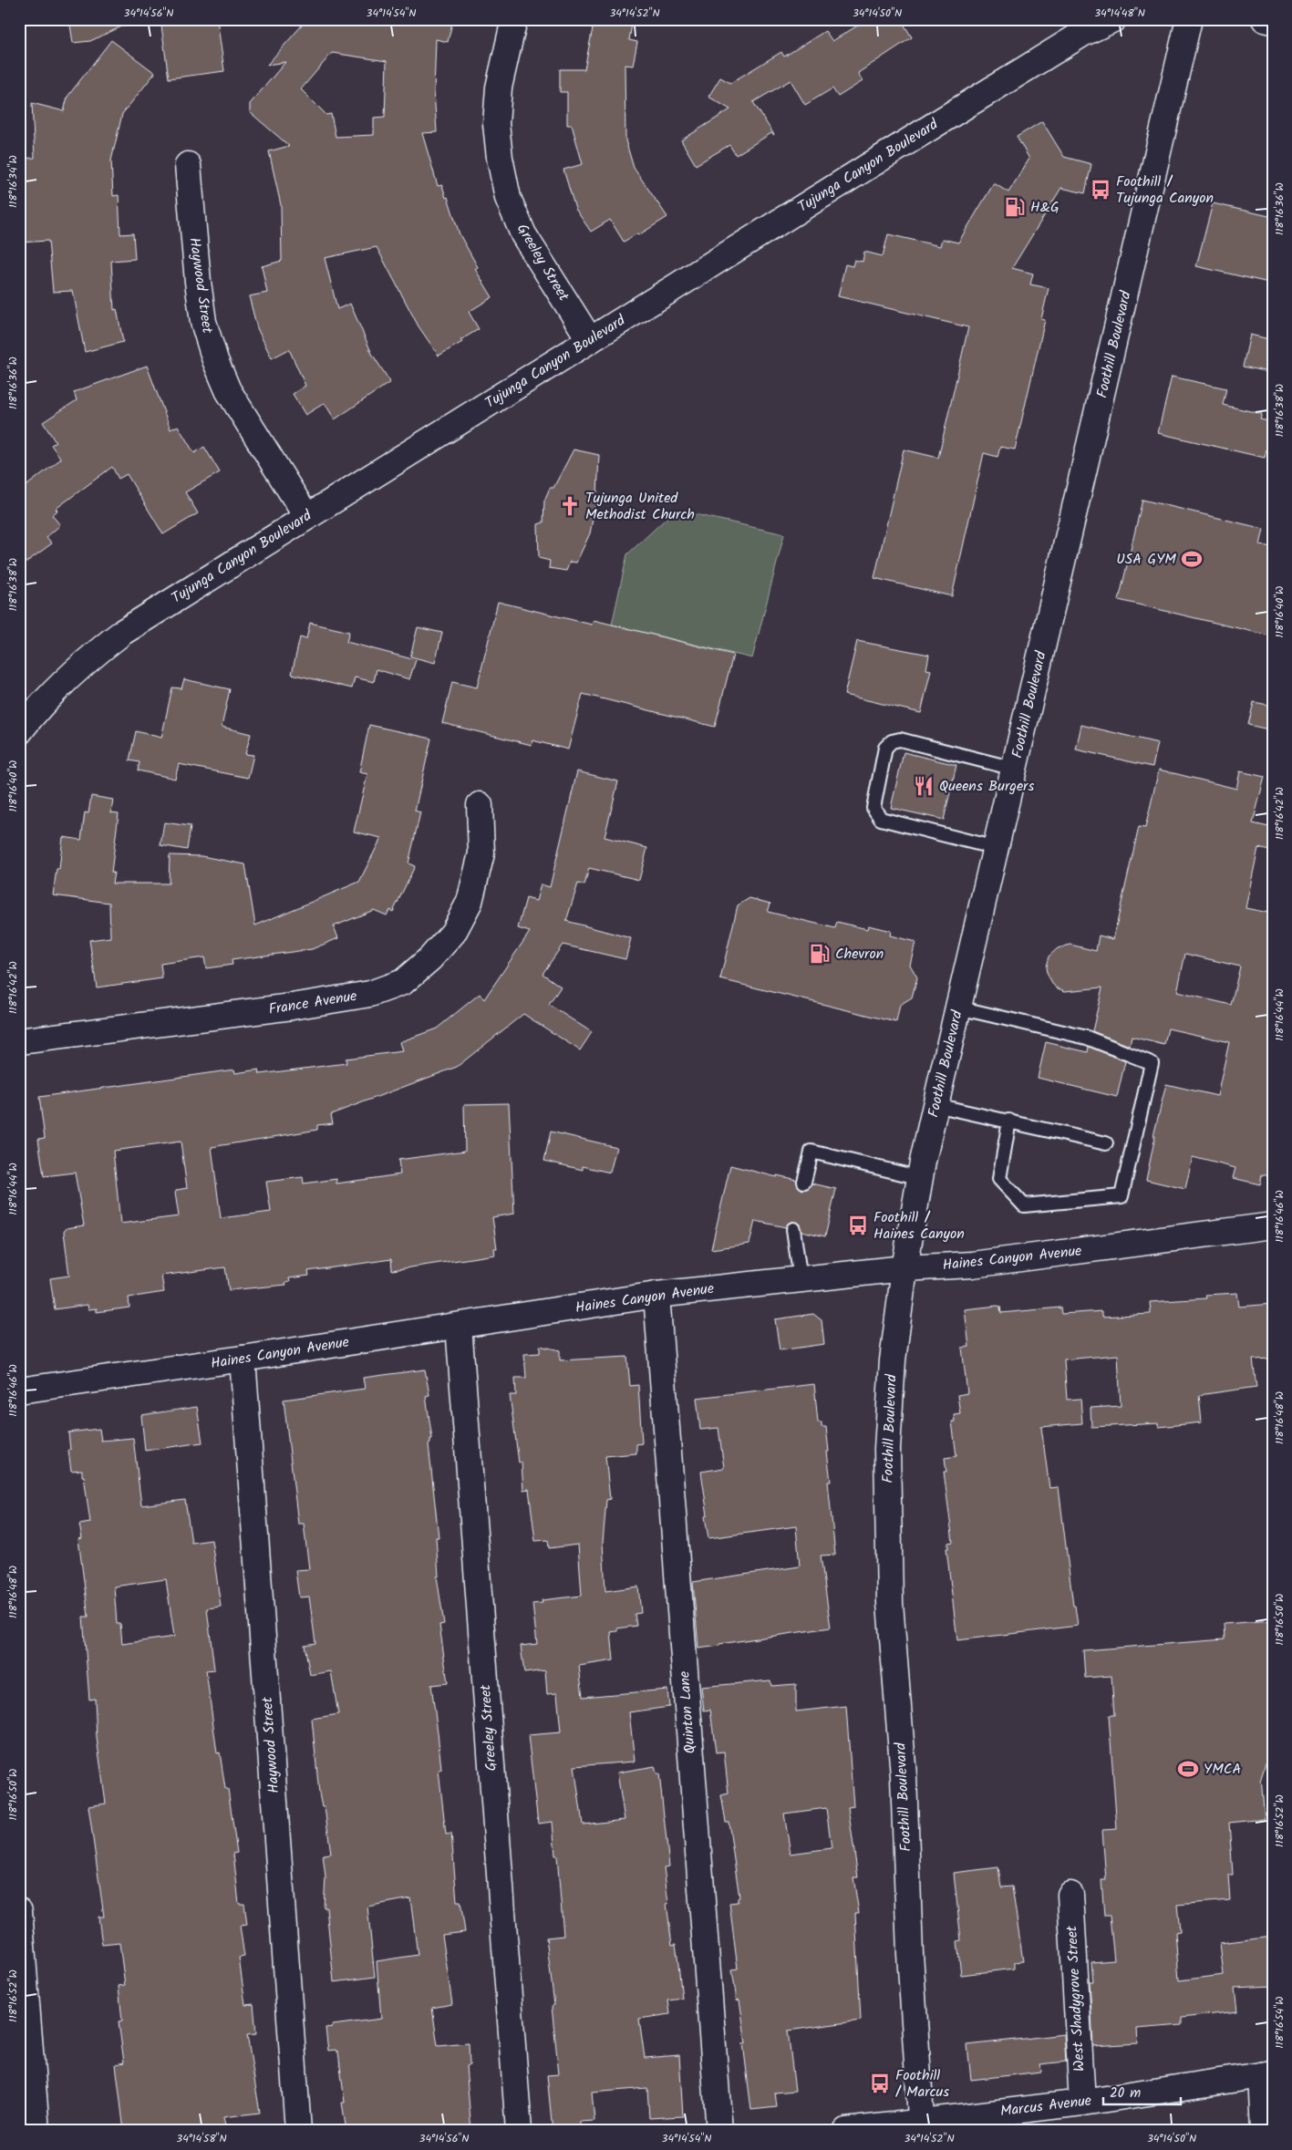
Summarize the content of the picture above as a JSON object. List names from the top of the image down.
{
  "streets": {
    "street": [
      "Tujunga Canyon Boulevard",
      "Greeley Street",
      "Haywood Street",
      "Foothill Boulevard",
      "France Avenue",
      "Haines Canyon Avenue",
      "Quinton Lane",
      "West Shadygrove Street",
      "Marcus Avenue"
    ]
  },
  "crossings": [
    ["Tujunga Canyon Boulevard", "Greeley Street"],
    ["Tujunga Canyon Boulevard", "Haywood Street"],
    ["Greeley Street", "Haines Canyon Avenue"],
    ["Haywood Street", "Haines Canyon Avenue"],
    ["Foothill Boulevard", "Haines Canyon Avenue"],
    ["Foothill Boulevard", "Marcus Avenue"],
    ["Haines Canyon Avenue", "Quinton Lane"],
    ["West Shadygrove Street", "Marcus Avenue"]
  ],
  "places": {
    "bus stop": ["Foothill / Tujunga Canyon", "Foothill / Haines Canyon", "Foothill / Marcus"],
    "fuel station": ["H&G", "Chevron"],
    "church": ["Tujunga United Methodist Church"],
    "sports": ["USA GYM", "YMCA"],
    "restaurant": ["Queens Burgers"]
  },
  "scale_bar": "20 m",
  "coordinates": [
    "34°14'56\"N",
    "34°14'54\"N",
    "34°14'52\"N",
    "34°14'50\"N",
    "34°14'48\"N",
    "118°16'34\"W",
    "118°16'36\"W",
    "118°16'38\"W",
    "118°16'40\"W",
    "118°16'42\"W",
    "118°16'44\"W",
    "118°16'46\"W",
    "118°16'48\"W",
    "118°16'50\"W",
    "118°16'52\"W",
    "118°16'54\"W",
    "34°14'58\"N"
  ]
}
